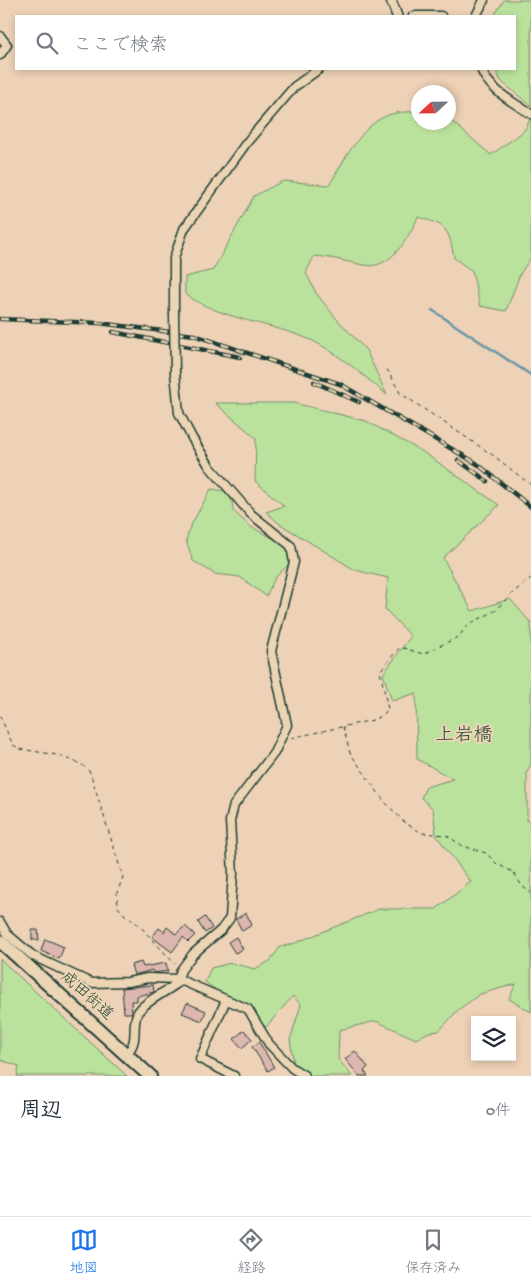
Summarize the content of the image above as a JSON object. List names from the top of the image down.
{
  "streets": {
    "highway": ["成田街道"]
  },
  "districts": ["上岩橋"],
  "north": "left",
  "page": {
    "search": "ここで検索",
    "heading": ["周辺", "0件"],
    "nav": ["地図", "経路", "保存済み"]
  }
}
